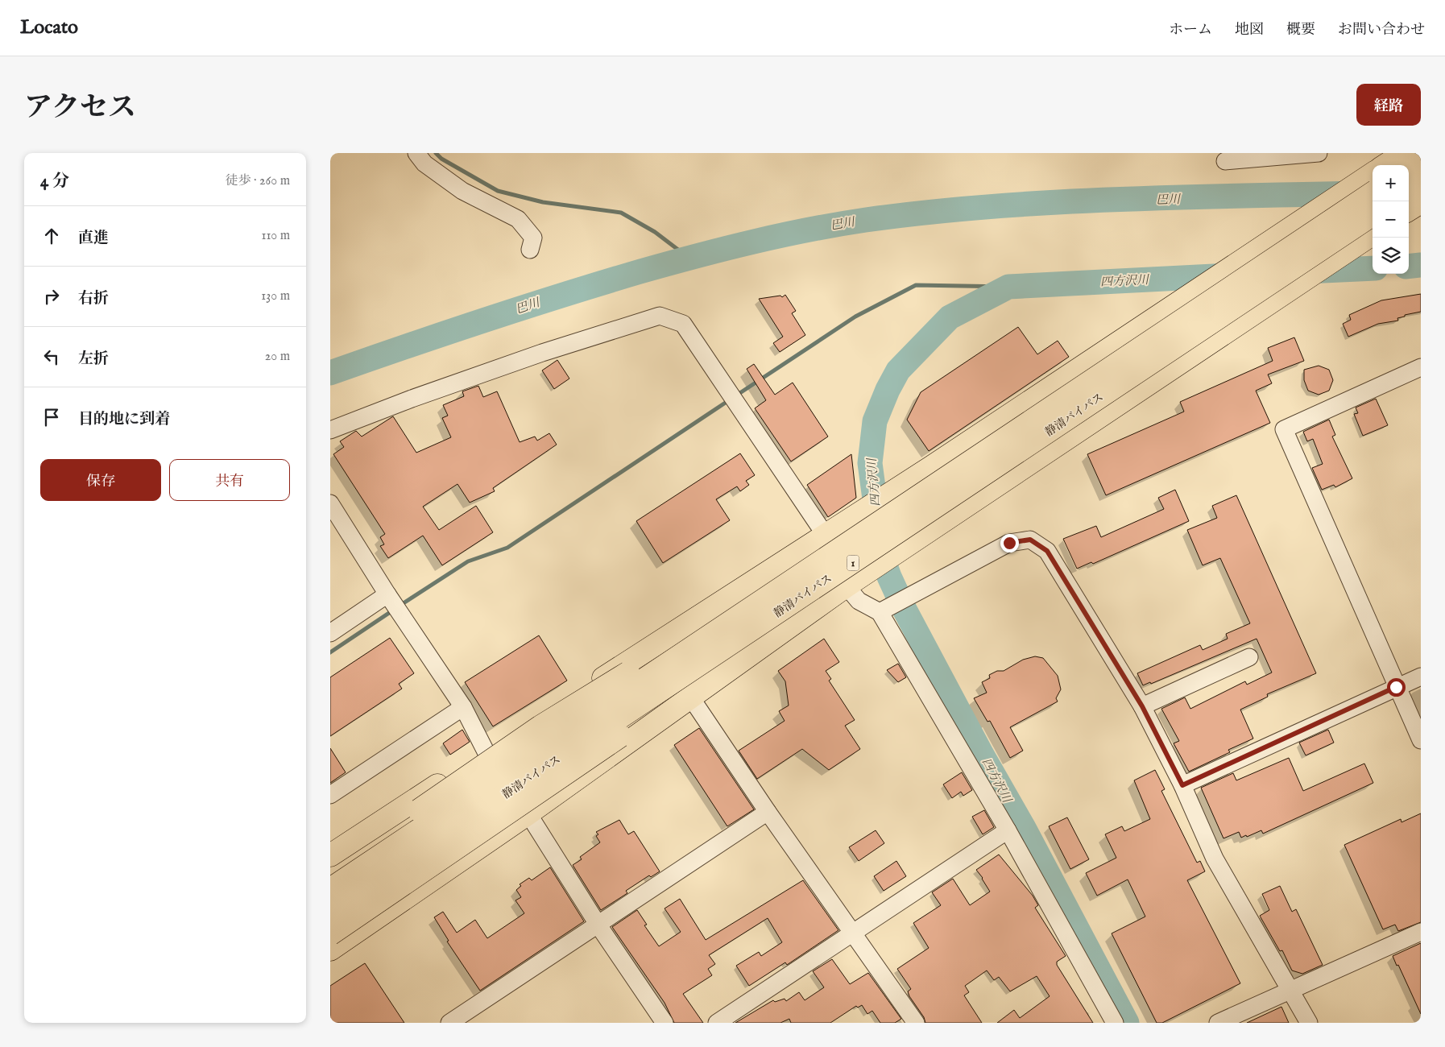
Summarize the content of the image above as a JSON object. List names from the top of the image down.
{
  "streets": {
    "highway": ["静清バイパス", "1"]
  },
  "crossings": [
    ["静清バイパス", "1"]
  ],
  "water": ["巴川", "四方沢川"],
  "page": {
    "header": "Locato",
    "nav": [
      "ホーム",
      "地図",
      "概要",
      "お問い合わせ"
    ],
    "title": "アクセス",
    "buttons": [
      "経路",
      ["保存", "共有"]
    ],
    "heading": ["4 分", "徒歩 · 260 m"],
    "map_buttons": ["+", "−"],
    "list": [
      ["直進", "110 m"],
      ["右折", "130 m"],
      ["左折", "20 m"],
      "目的地に到着"
    ]
  }
}
